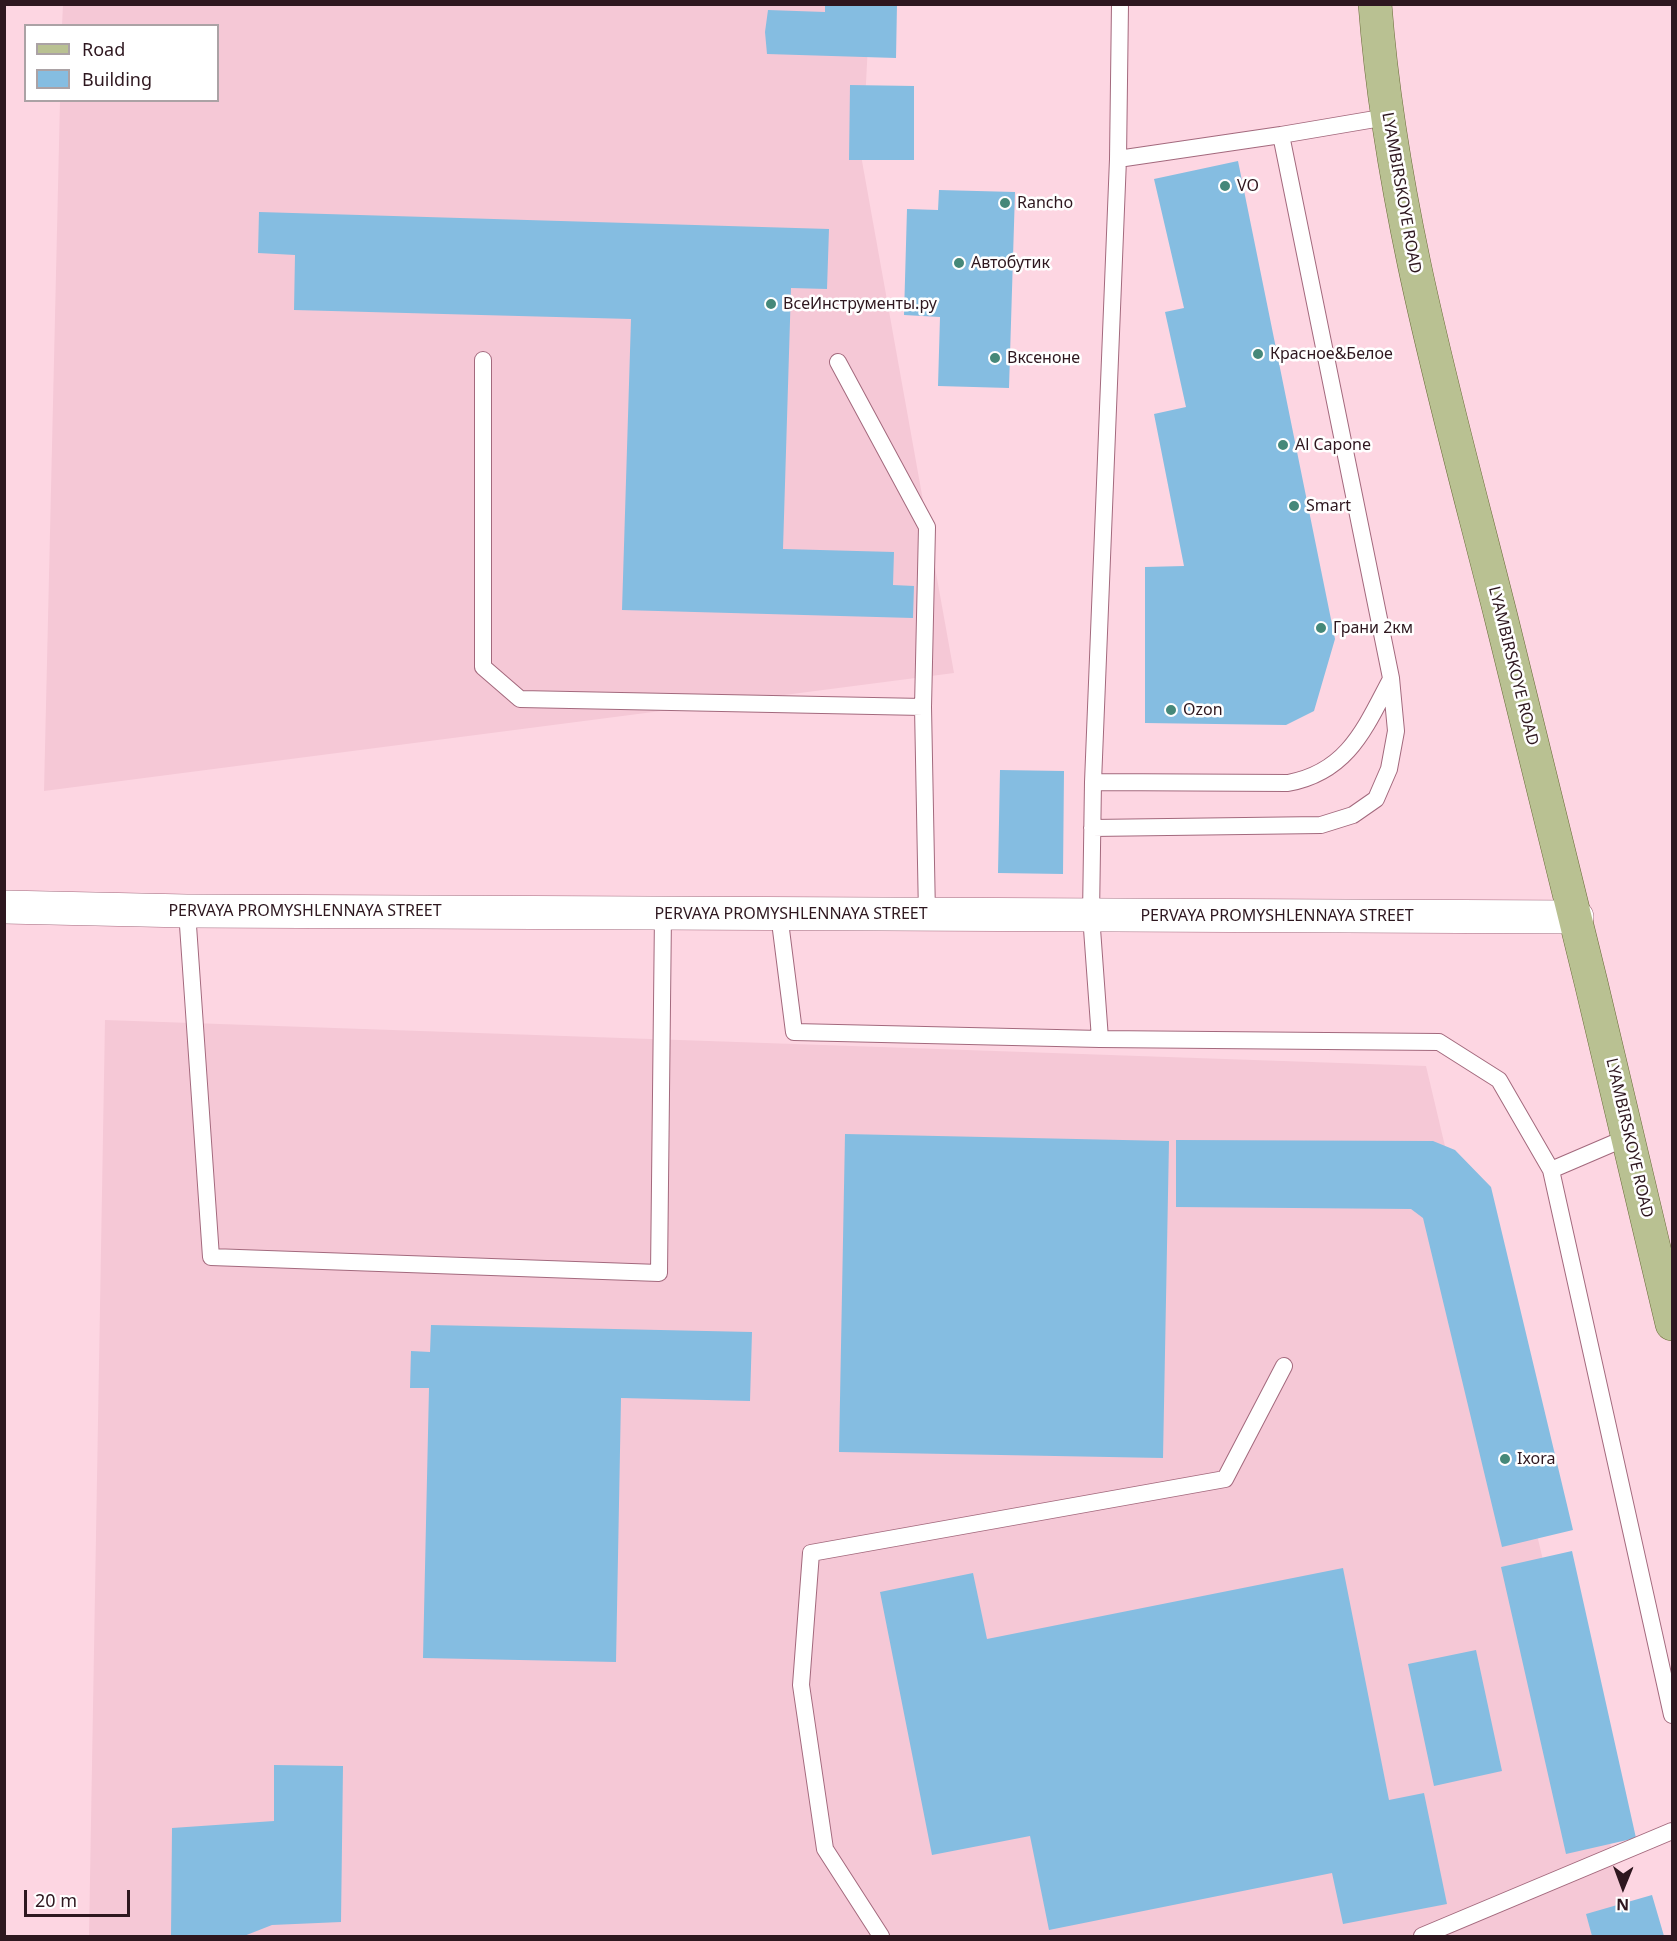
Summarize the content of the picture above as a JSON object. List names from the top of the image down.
{
  "streets": {
    "main road": ["LYAMBIRSKOYE ROAD"],
    "street": ["PERVAYA PROMYSHLENNAYA STREET"]
  },
  "crossings": [
    ["LYAMBIRSKOYE ROAD", "PERVAYA PROMYSHLENNAYA STREET"]
  ],
  "places": [
    "VO",
    "Rancho",
    "Автобутик",
    "ВсеИнструменты.ру",
    "Красное&Белое",
    "Вксеноне",
    "Al Capone",
    "Smart",
    "Грани 2км",
    "Ozon",
    "Ixora"
  ],
  "legend": ["Road", "Building"],
  "scale_bar": "20 m",
  "north": "bottom"
}
